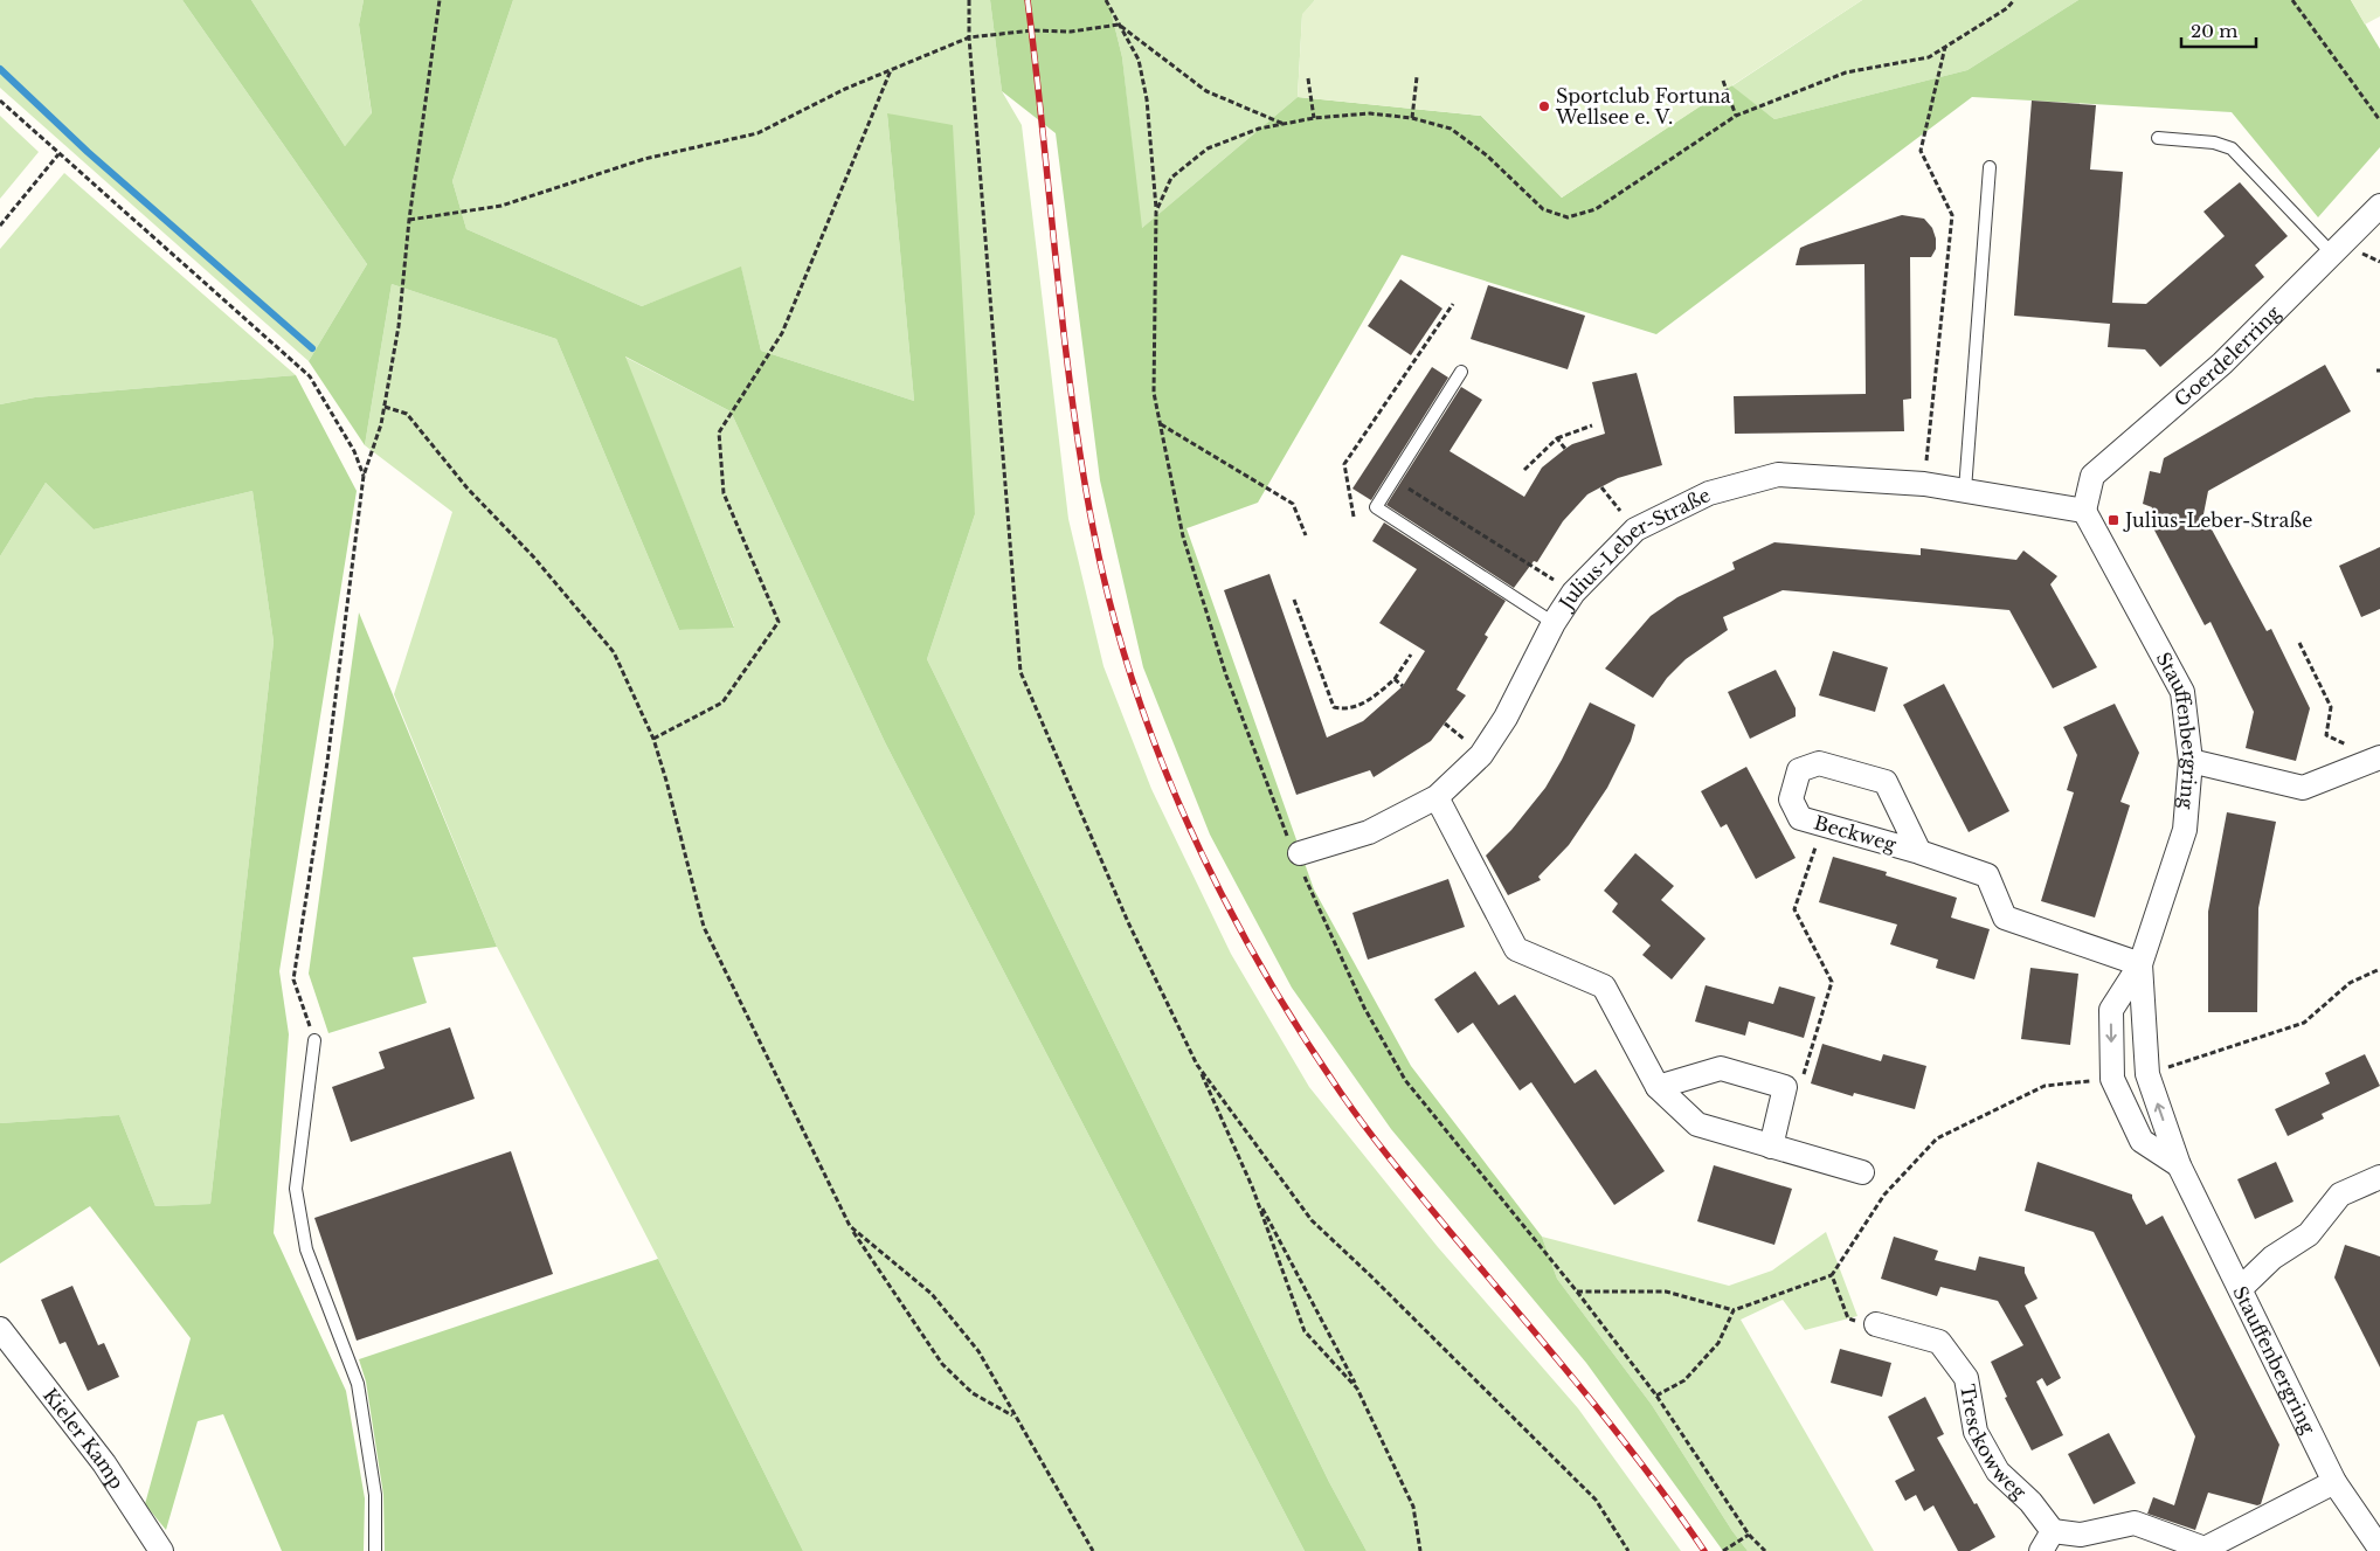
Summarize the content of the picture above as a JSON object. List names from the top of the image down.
{
  "streets": {
    "street": [
      "Goerdelerring",
      "Julius-Leber-Straße",
      "Stauffenbergring",
      "Beckweg",
      "Kieler Kamp",
      "Tresckowweg"
    ]
  },
  "crossings": [
    ["Goerdelerring", "Julius-Leber-Straße"],
    ["Goerdelerring", "Stauffenbergring"],
    ["Julius-Leber-Straße", "Stauffenbergring"],
    ["Stauffenbergring", "Beckweg"]
  ],
  "places": {
    "other": ["Sportclub Fortuna Wellsee e. V."],
    "transit": ["Julius-Leber-Straße"]
  },
  "scale_bar": "20 m"
}
